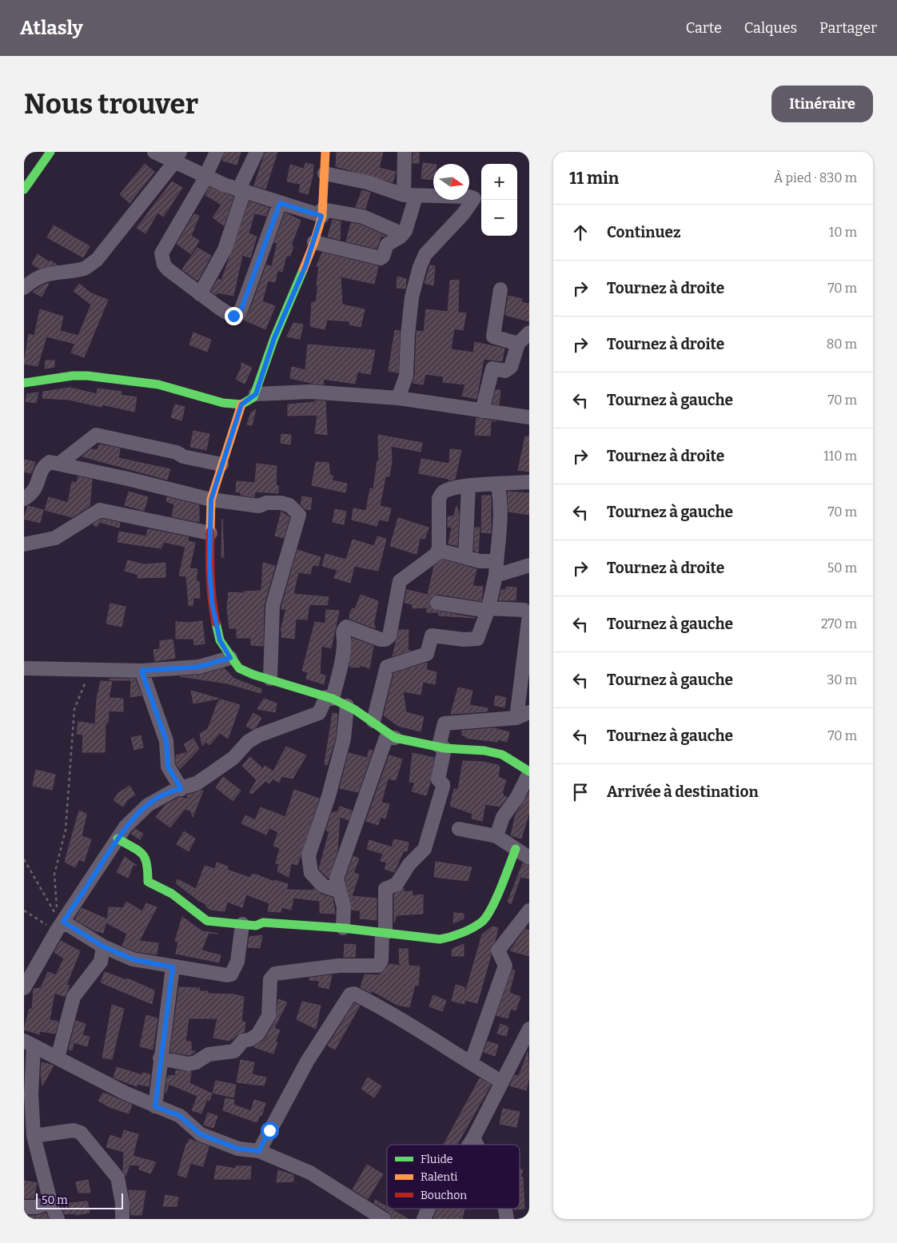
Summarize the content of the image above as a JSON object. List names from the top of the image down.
{
  "legend": ["Fluide", "Ralenti", "Bouchon"],
  "scale_bar": "50 m",
  "north": "right",
  "page": {
    "header": "Atlasly",
    "nav": ["Carte", "Calques", "Partager"],
    "buttons": "Itinéraire",
    "title": "Nous trouver",
    "heading": ["11 min", "À pied · 830 m"],
    "map_buttons": ["+", "−"],
    "list": [
      ["Continuez", "10 m"],
      ["Tournez à droite", "70 m"],
      ["Tournez à droite", "80 m"],
      ["Tournez à gauche", "70 m"],
      ["Tournez à droite", "110 m"],
      ["Tournez à gauche", "70 m"],
      ["Tournez à droite", "50 m"],
      ["Tournez à gauche", "270 m"],
      ["Tournez à gauche", "30 m"],
      ["Tournez à gauche", "70 m"],
      "Arrivée à destination"
    ],
    "scale": "50 m"
  }
}
